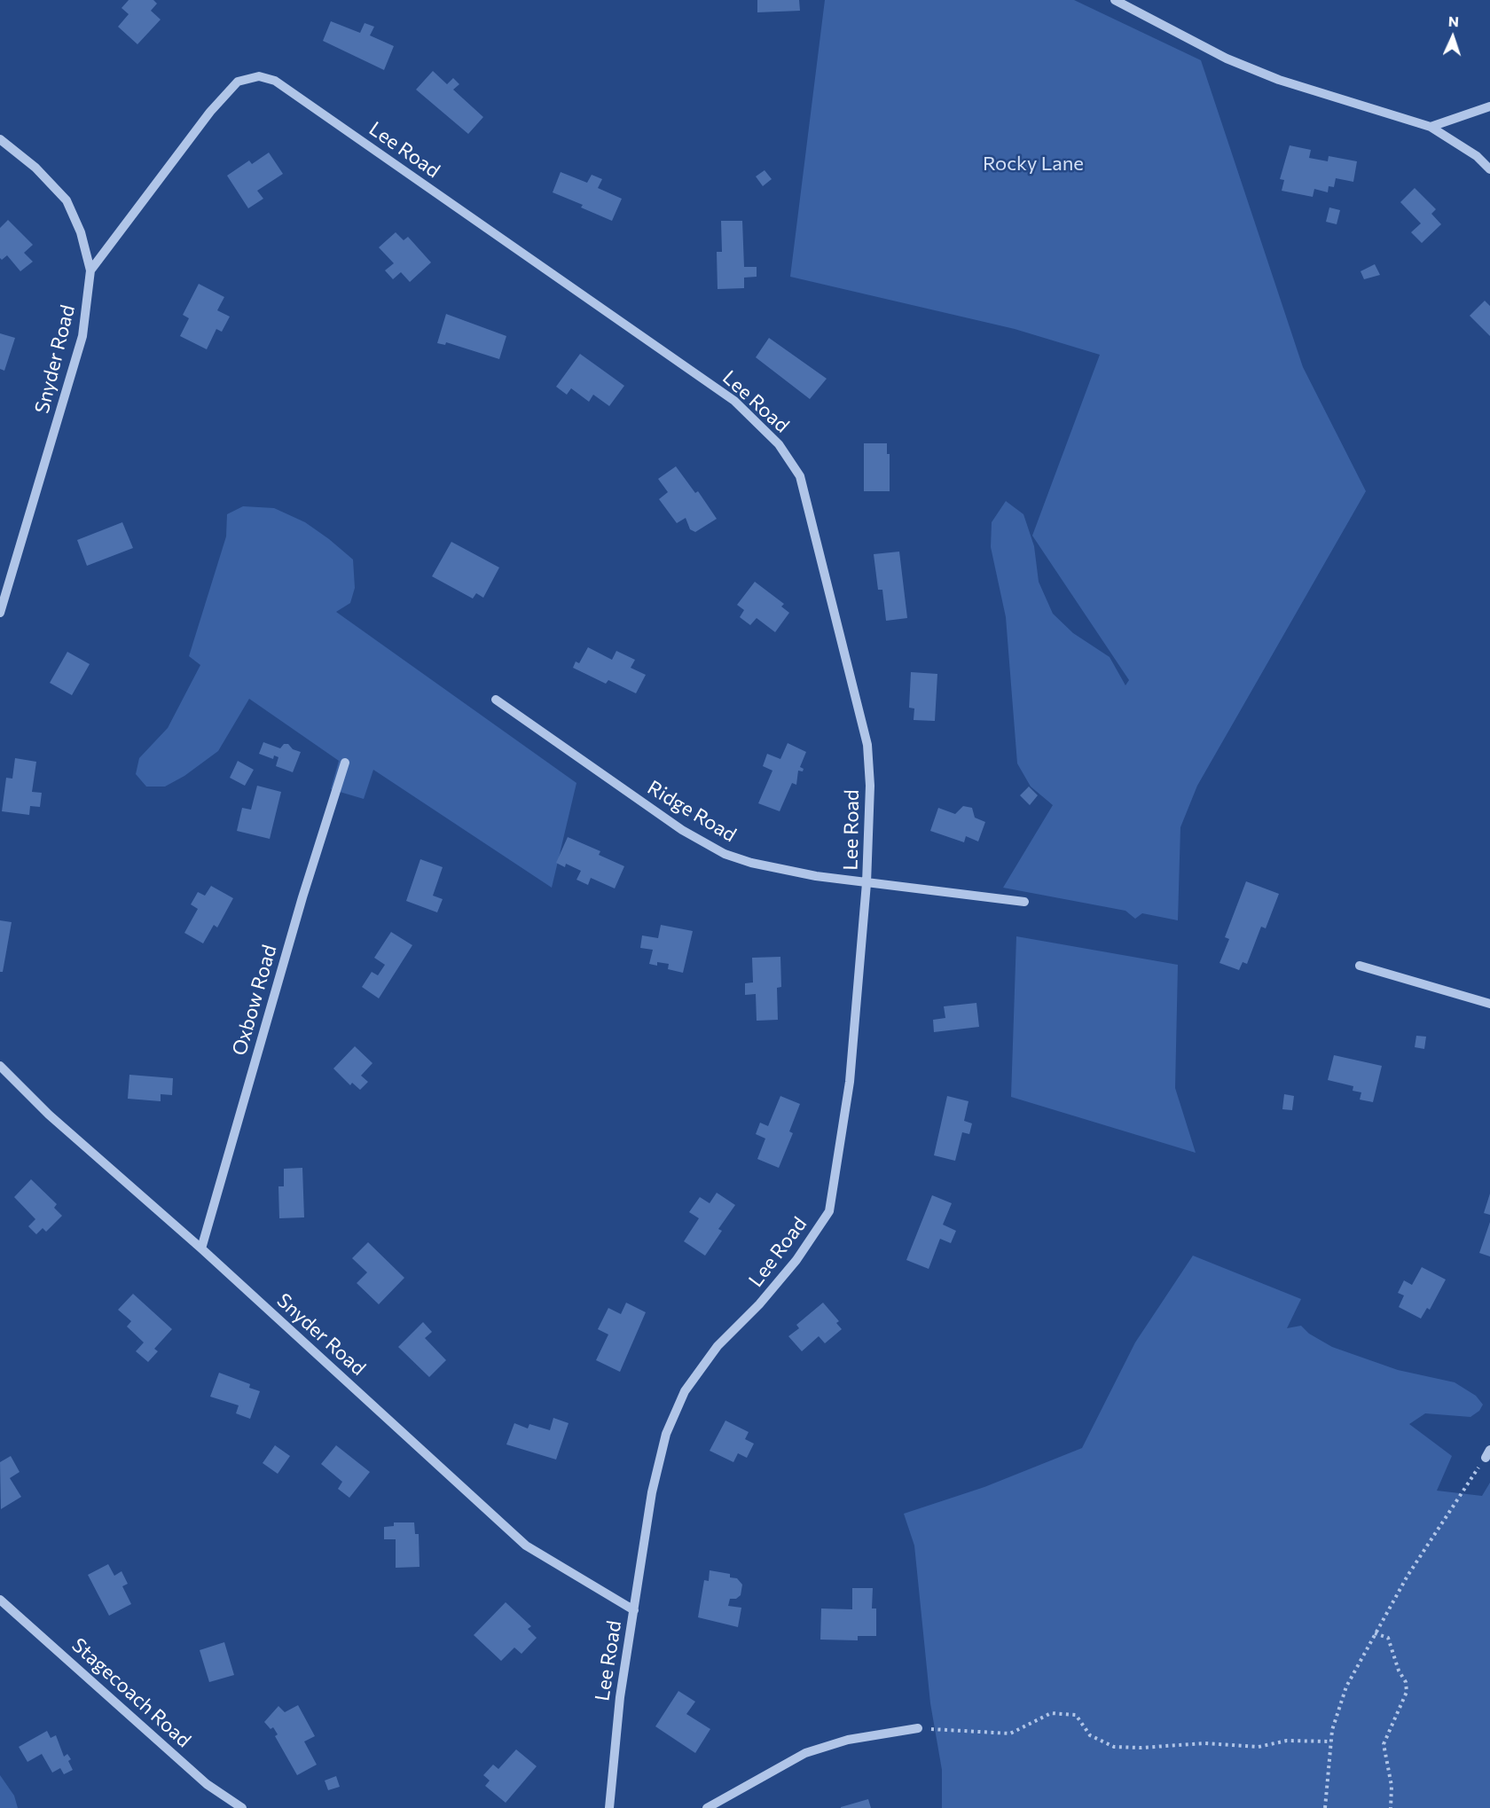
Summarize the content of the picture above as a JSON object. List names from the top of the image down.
{
  "streets": {
    "street": [
      "Lee Road",
      "Snyder Road",
      "Ridge Road",
      "Oxbow Road",
      "Stagecoach Road"
    ]
  },
  "crossings": [
    ["Lee Road", "Snyder Road"],
    ["Lee Road", "Ridge Road"],
    ["Snyder Road", "Oxbow Road"]
  ],
  "parks": ["Rocky Lane"],
  "north": "top"
}
